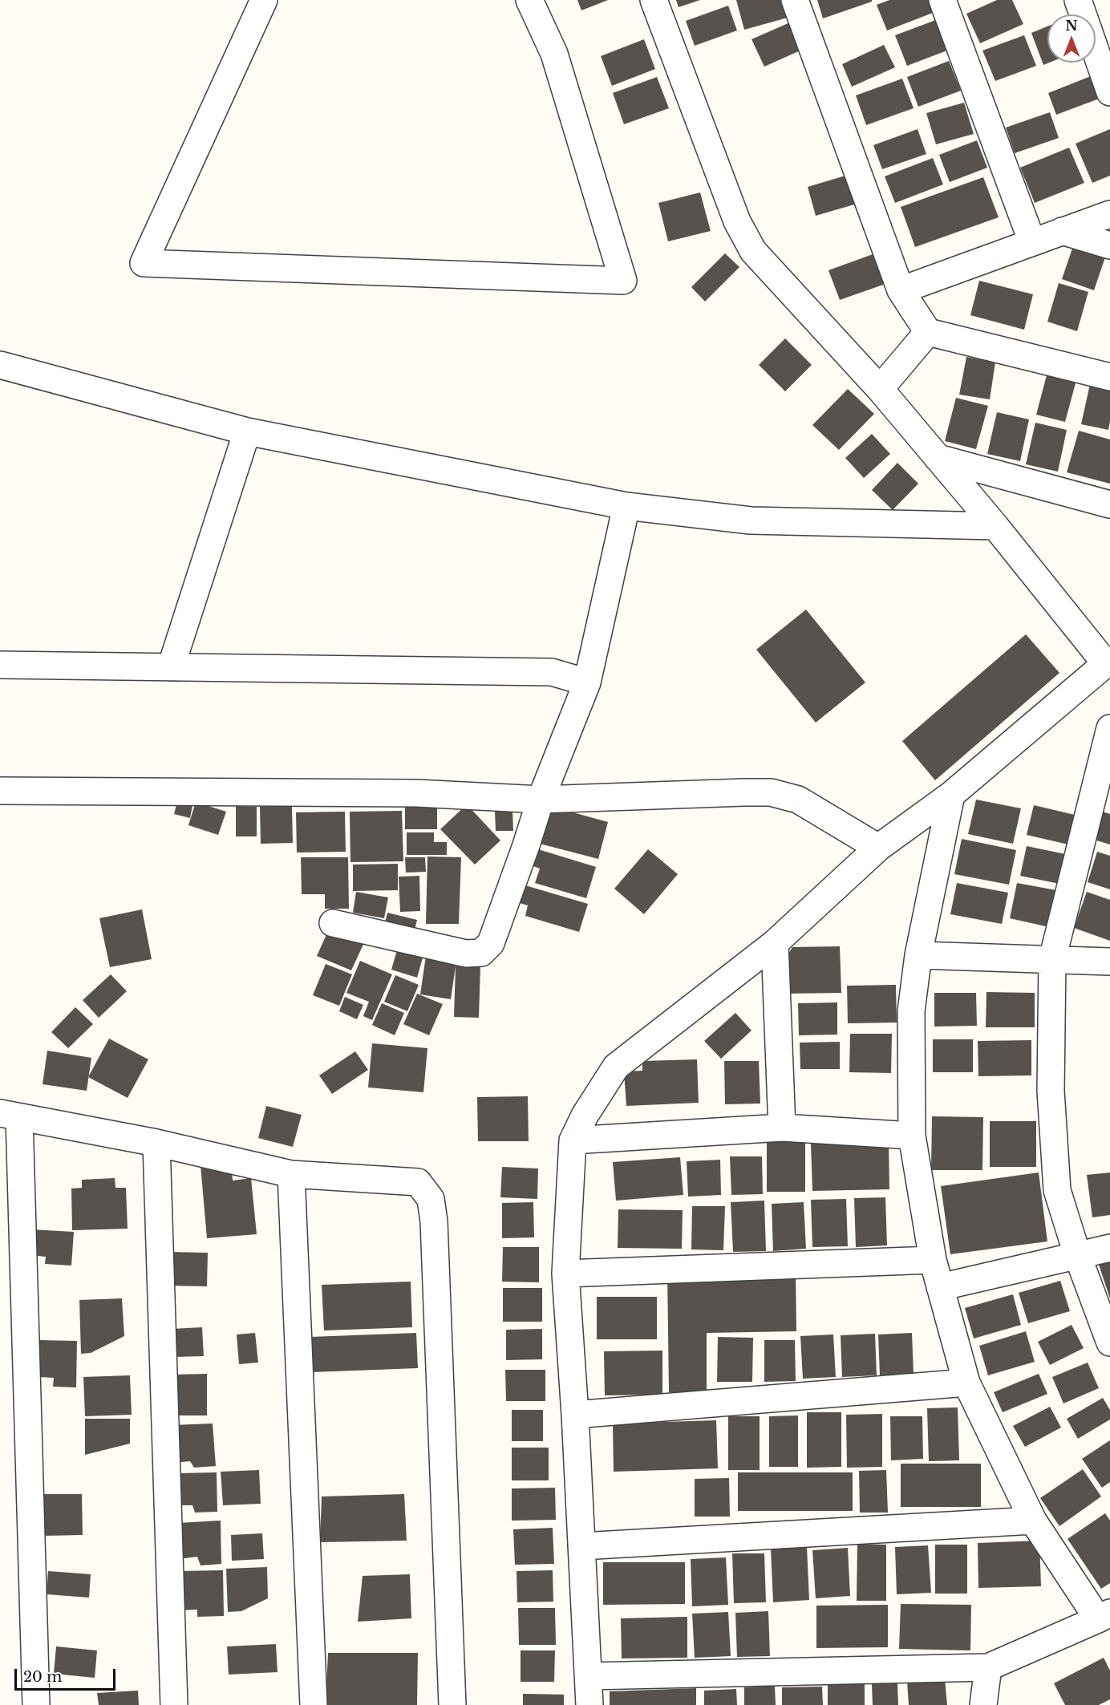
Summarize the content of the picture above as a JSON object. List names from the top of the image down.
{
  "scale_bar": "20 m",
  "north": "top"
}
